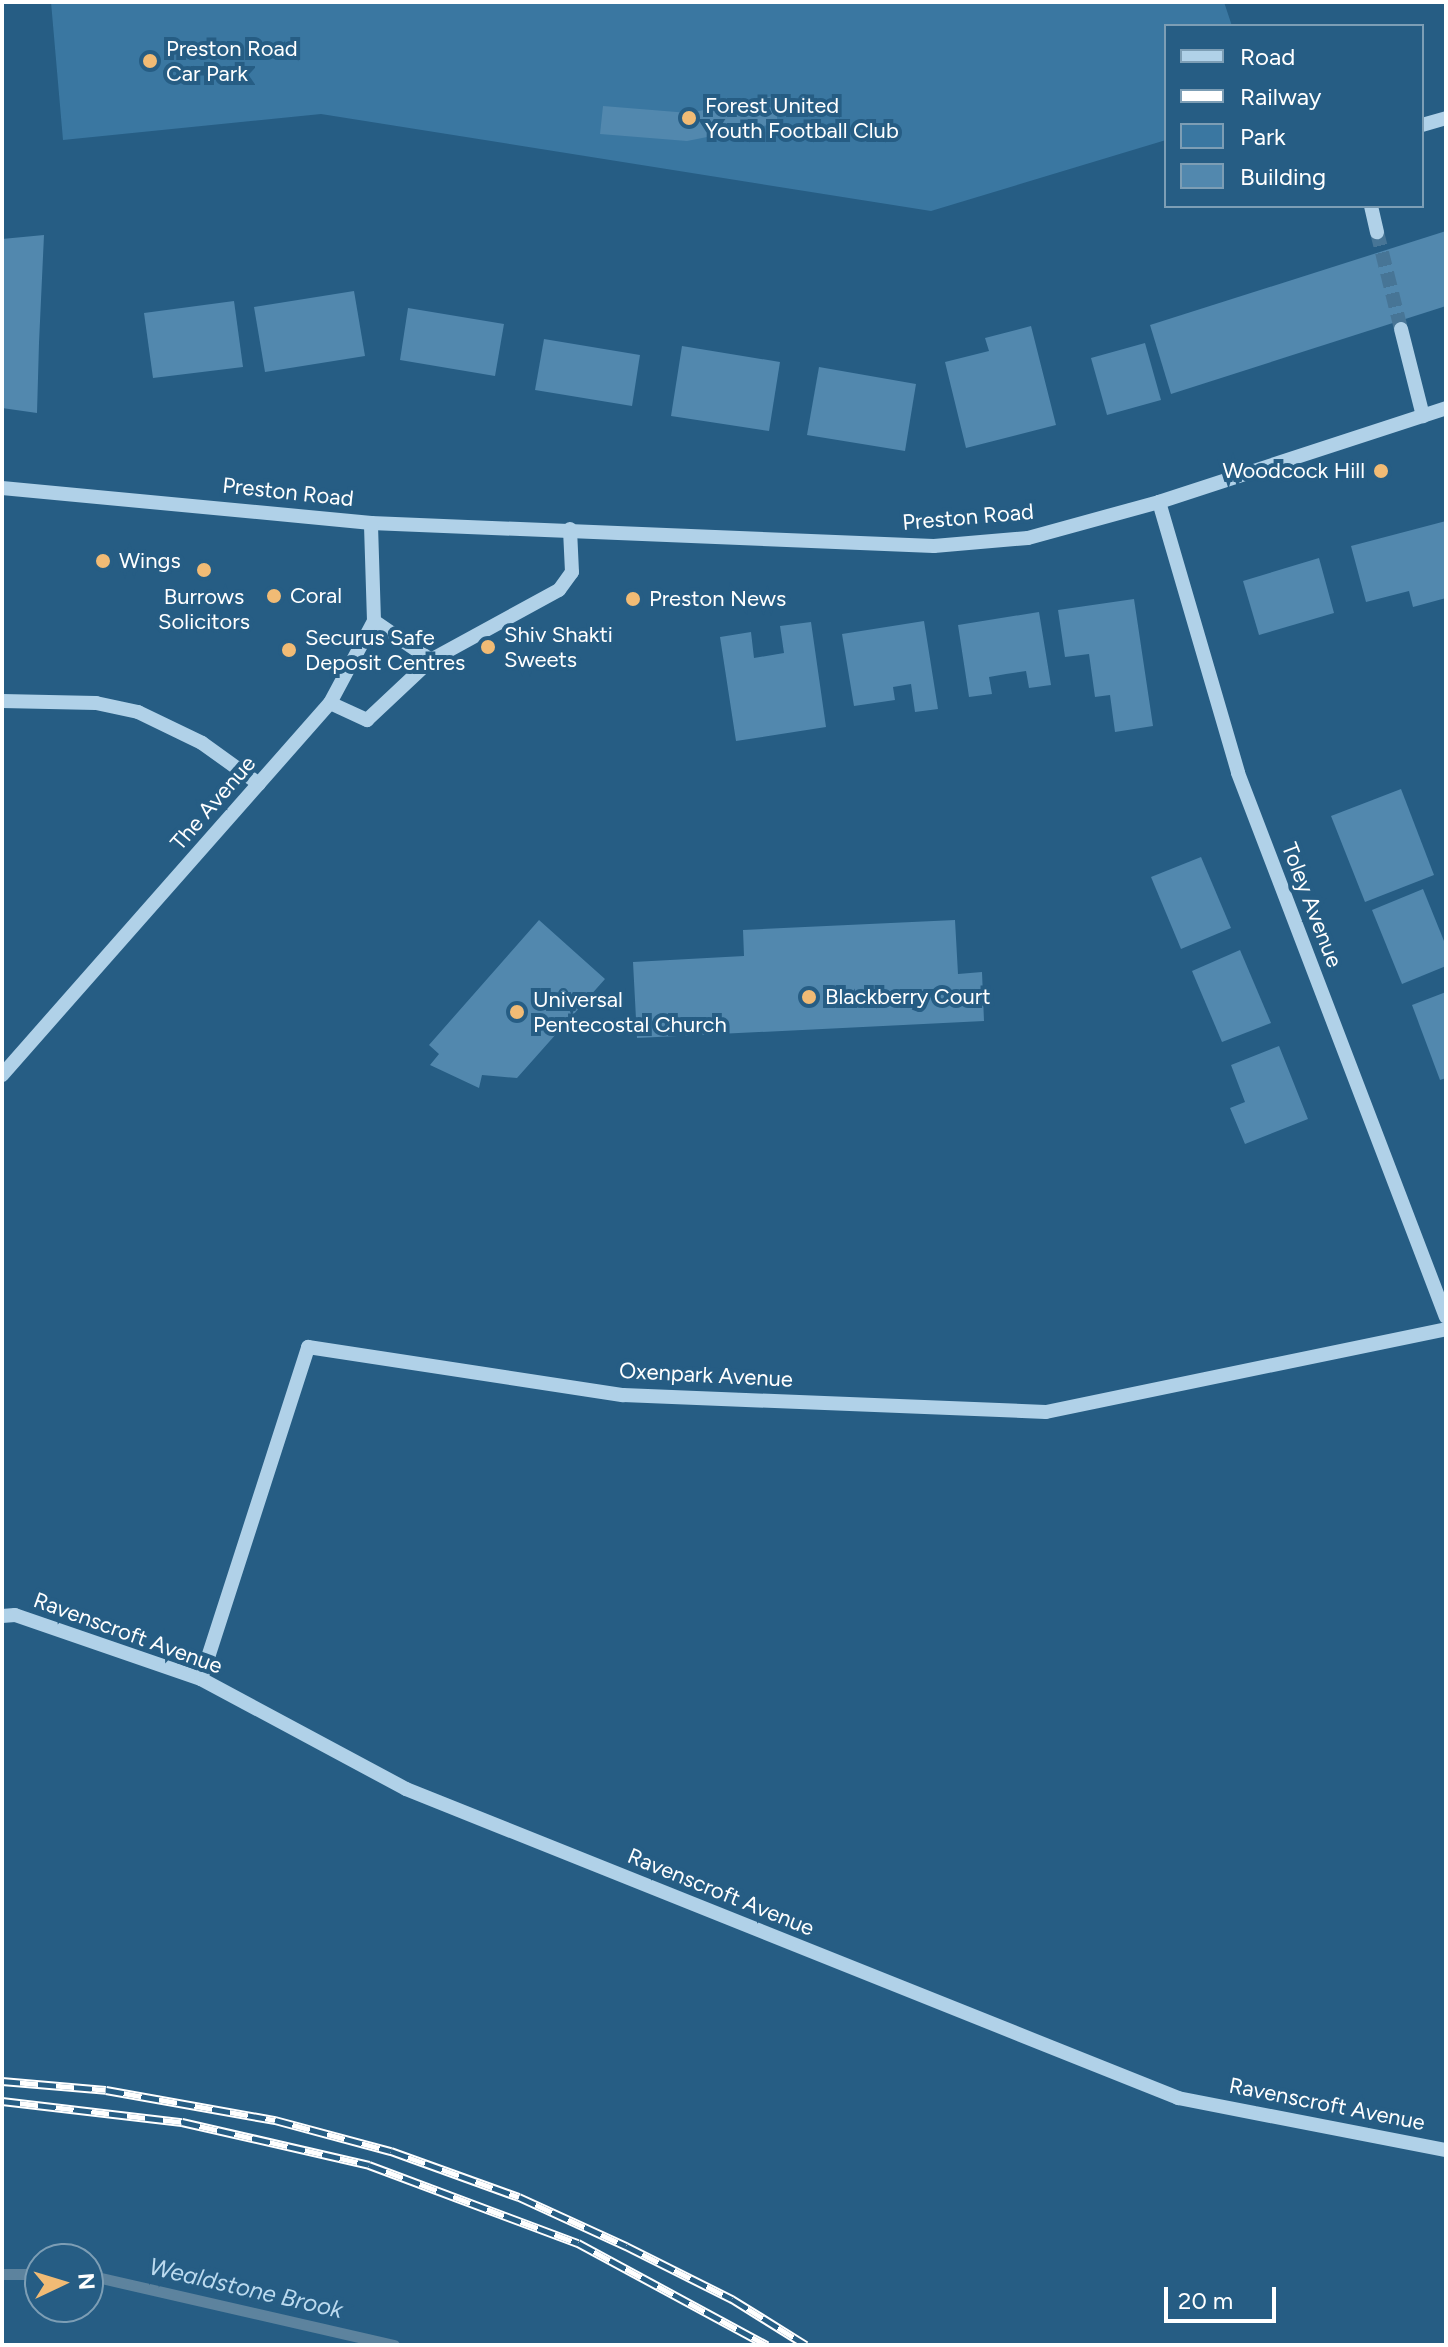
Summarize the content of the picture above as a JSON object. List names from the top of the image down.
{
  "streets": {
    "street": [
      "Preston Road",
      "The Avenue",
      "Toley Avenue",
      "Oxenpark Avenue",
      "Ravenscroft Avenue"
    ]
  },
  "crossings": [
    ["Preston Road", "The Avenue"],
    ["Preston Road", "Toley Avenue"],
    ["Oxenpark Avenue", "Ravenscroft Avenue"]
  ],
  "water": ["Wealdstone Brook"],
  "places": [
    "Preston Road Car Park",
    "Forest United Youth Football Club",
    "Woodcock Hill",
    "Wings",
    "Burrows Solicitors",
    "Coral",
    "Preston News",
    "Shiv Shakti Sweets",
    "Securus Safe Deposit Centres",
    "Blackberry Court",
    "Universal Pentecostal Church"
  ],
  "legend": [
    "Road",
    "Railway",
    "Park",
    "Building"
  ],
  "scale_bar": "20 m",
  "north": "right"
}
